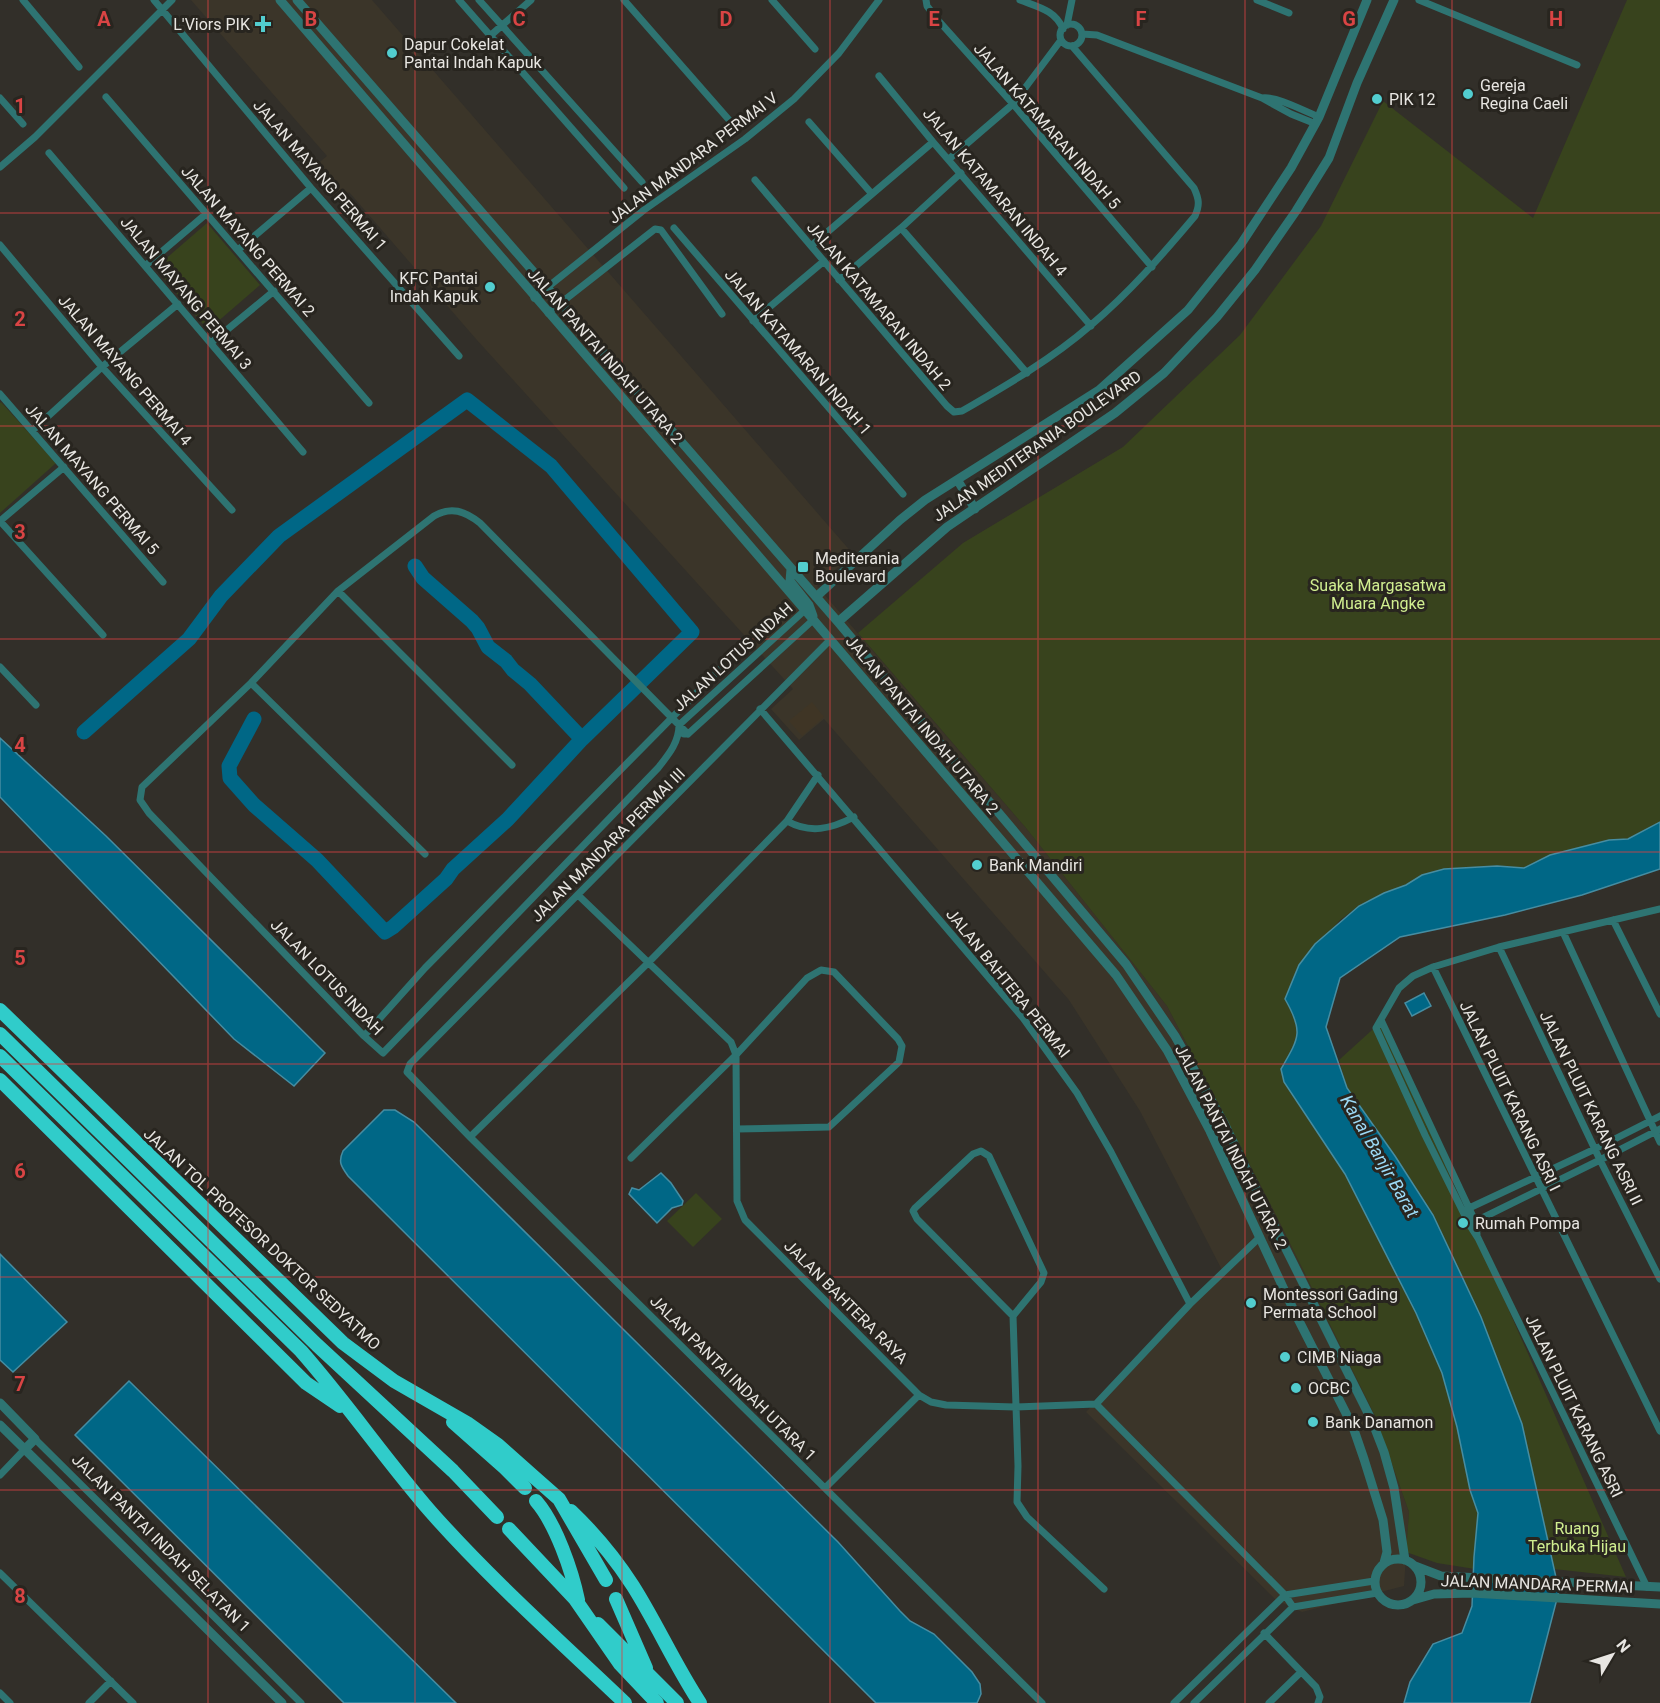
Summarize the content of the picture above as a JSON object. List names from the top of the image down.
{
  "streets": {
    "highway": ["JALAN TOL PROFESOR DOKTOR SEDYATMO"],
    "street": [
      "JALAN KATAMARAN INDAH 5",
      "JALAN MANDARA PERMAI V",
      "JALAN MAYANG PERMAI 1",
      "JALAN KATAMARAN INDAH 4",
      "JALAN MAYANG PERMAI 2",
      "JALAN MAYANG PERMAI 3",
      "JALAN KATAMARAN INDAH 2",
      "JALAN KATAMARAN INDAH 1",
      "JALAN PANTAI INDAH UTARA 2",
      "JALAN MAYANG PERMAI 4",
      "JALAN MEDITERANIA BOULEVARD",
      "JALAN MAYANG PERMAI 5",
      "JALAN LOTUS INDAH",
      "JALAN MANDARA PERMAI III",
      "JALAN BAHTERA PERMAI",
      "JALAN PLUIT KARANG ASRI I",
      "JALAN PLUIT KARANG ASRI II",
      "JALAN BAHTERA RAYA",
      "JALAN PANTAI INDAH UTARA 1",
      "JALAN PLUIT KARANG ASRI",
      "JALAN PANTAI INDAH SELATAN 1",
      "JALAN MANDARA PERMAI"
    ]
  },
  "crossings": [
    ["JALAN KATAMARAN INDAH 5", "JALAN KATAMARAN INDAH 2"],
    ["JALAN MANDARA PERMAI V", "JALAN PANTAI INDAH UTARA 2"],
    ["JALAN KATAMARAN INDAH 4", "JALAN KATAMARAN INDAH 2"],
    ["JALAN KATAMARAN INDAH 1", "JALAN PANTAI INDAH UTARA 2"],
    ["JALAN PANTAI INDAH UTARA 2", "JALAN MEDITERANIA BOULEVARD"],
    ["JALAN PANTAI INDAH UTARA 2", "JALAN LOTUS INDAH"],
    ["JALAN PANTAI INDAH UTARA 2", "JALAN MANDARA PERMAI III"],
    ["JALAN PANTAI INDAH UTARA 2", "JALAN MANDARA PERMAI"],
    ["JALAN MANDARA PERMAI III", "JALAN BAHTERA PERMAI"],
    ["JALAN MANDARA PERMAI III", "JALAN PANTAI INDAH UTARA 1"],
    ["JALAN PLUIT KARANG ASRI", "JALAN MANDARA PERMAI"]
  ],
  "water": ["Kanal Banjir Barat"],
  "parks": ["Suaka Margasatwa Muara Angke", "Ruang Terbuka Hijau"],
  "places": {
    "health": ["L'Viors PIK"],
    "other": [
      "Dapur Cokelat Pantai Indah Kapuk",
      "Gereja Regina Caeli",
      "PIK 12",
      "KFC Pantai Indah Kapuk",
      "Bank Mandiri",
      "Rumah Pompa",
      "Montessori Gading Permata School",
      "CIMB Niaga",
      "OCBC",
      "Bank Danamon"
    ],
    "transit": ["Mediterania Boulevard"]
  },
  "north": "top right",
  "grid": {
    "columns": [
      "A",
      "B",
      "C",
      "D",
      "E",
      "F",
      "G",
      "H"
    ],
    "rows": [
      "1",
      "2",
      "3",
      "4",
      "5",
      "6",
      "7",
      "8"
    ]
  }
}
